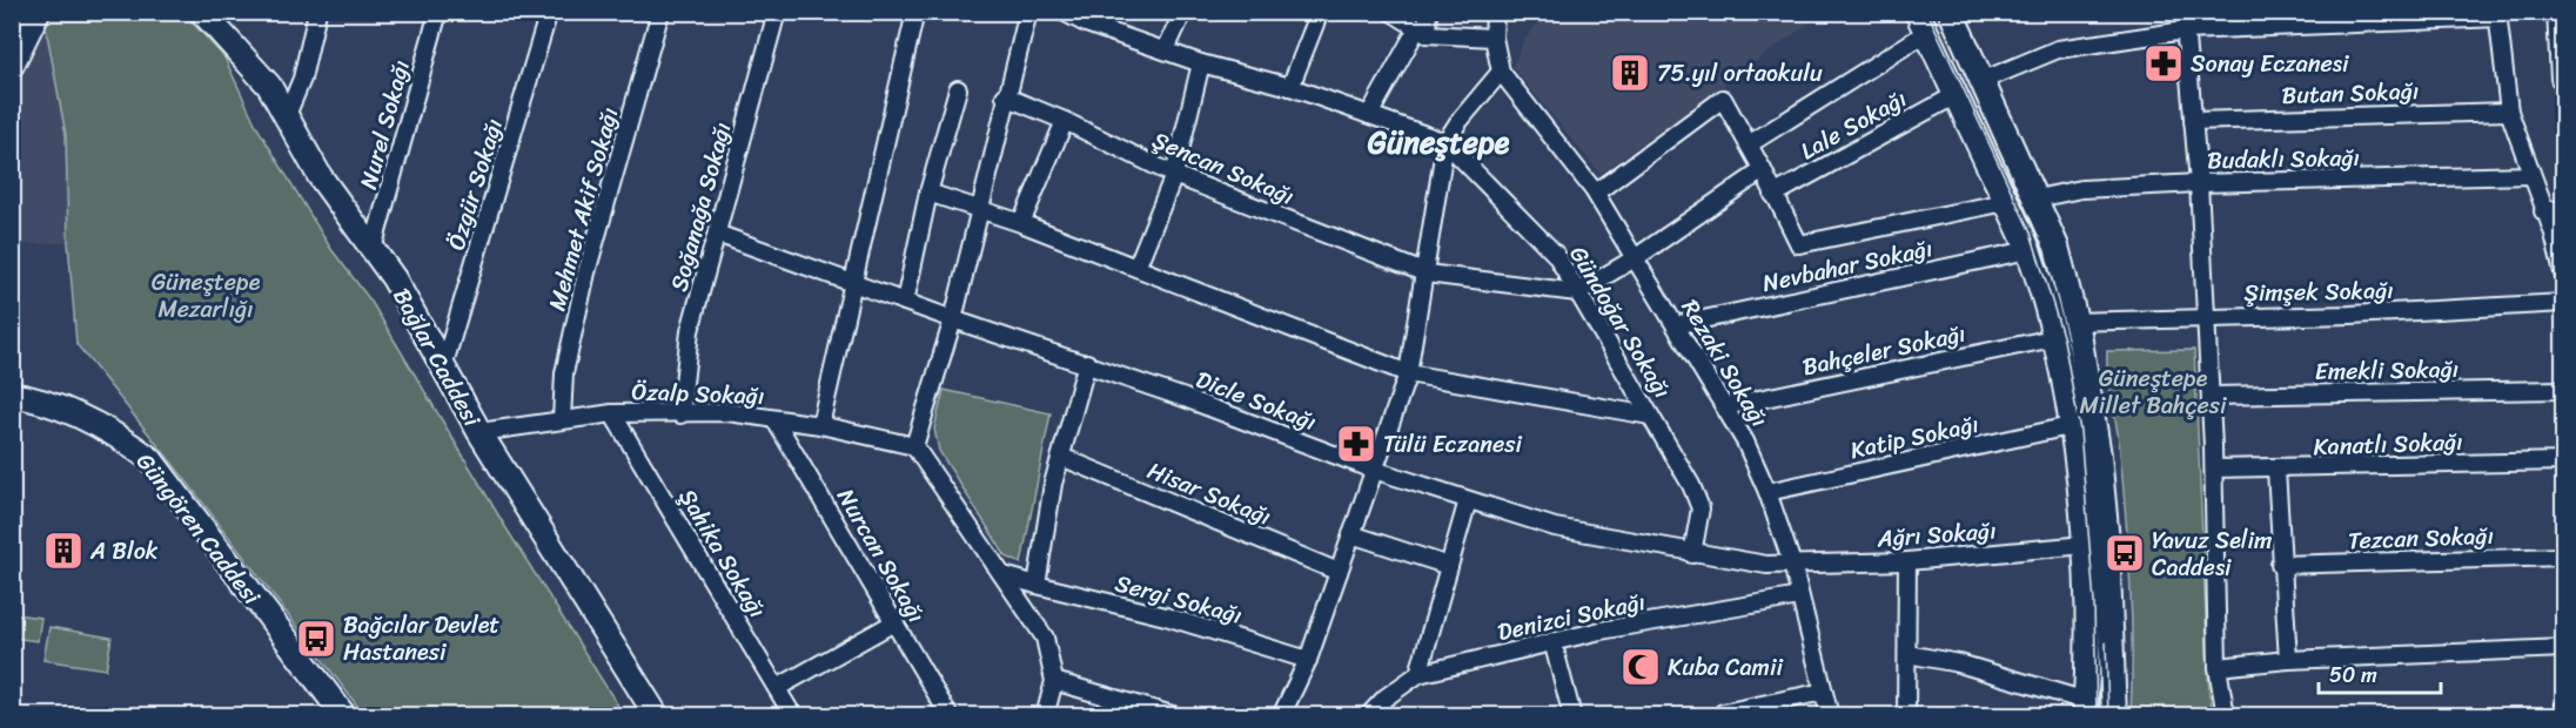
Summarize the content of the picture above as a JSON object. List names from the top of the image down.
{
  "streets": {
    "main road": ["Bağlar Caddesi", "Güngören Caddesi"],
    "street": [
      "Butan Sokağı",
      "Nurel Sokağı",
      "Lale Sokağı",
      "Budaklı Sokağı",
      "Şencan Sokağı",
      "Özgür Sokağı",
      "Soğanağa Sokağı",
      "Mehmet Akif Sokağı",
      "Nevbahar Sokağı",
      "Şimşek Sokağı",
      "Gündoğar Sokağı",
      "Bahçeler Sokağı",
      "Rezaki Sokağı",
      "Emekli Sokağı",
      "Özalp Sokağı",
      "Dicle Sokağı",
      "Katip Sokağı",
      "Kanatlı Sokağı",
      "Hisar Sokağı",
      "Ağrı Sokağı",
      "Tezcan Sokağı",
      "Şahika Sokağı",
      "Nurcan Sokağı",
      "Sergi Sokağı",
      "Denizci Sokağı"
    ]
  },
  "crossings": [
    ["Nurel Sokağı", "Bağlar Caddesi"],
    ["Şencan Sokağı", "Gündoğar Sokağı"],
    ["Özgür Sokağı", "Bağlar Caddesi"],
    ["Soğanağa Sokağı", "Özalp Sokağı"],
    ["Soğanağa Sokağı", "Dicle Sokağı"],
    ["Mehmet Akif Sokağı", "Özalp Sokağı"],
    ["Nevbahar Sokağı", "Rezaki Sokağı"],
    ["Gündoğar Sokağı", "Dicle Sokağı"],
    ["Bahçeler Sokağı", "Rezaki Sokağı"],
    ["Bağlar Caddesi", "Özalp Sokağı"],
    ["Rezaki Sokağı", "Dicle Sokağı"],
    ["Rezaki Sokağı", "Katip Sokağı"],
    ["Rezaki Sokağı", "Ağrı Sokağı"],
    ["Rezaki Sokağı", "Denizci Sokağı"],
    ["Özalp Sokağı", "Şahika Sokağı"],
    ["Özalp Sokağı", "Nurcan Sokağı"],
    ["Dicle Sokağı", "Ağrı Sokağı"]
  ],
  "districts": ["Güneştepe"],
  "parks": ["Güneştepe Mezarlığı", "Güneştepe Millet Bahçesi"],
  "places": {
    "pharmacy": ["Sonay Eczanesi", "Tülü Eczanesi"],
    "building": ["75.yıl ortaokulu", "A Blok"],
    "bus stop": ["Yavuz Selim Caddesi", "Bağcılar Devlet Hastanesi"],
    "mosque": ["Kuba Camii"]
  },
  "scale_bar": "50 m"
}
